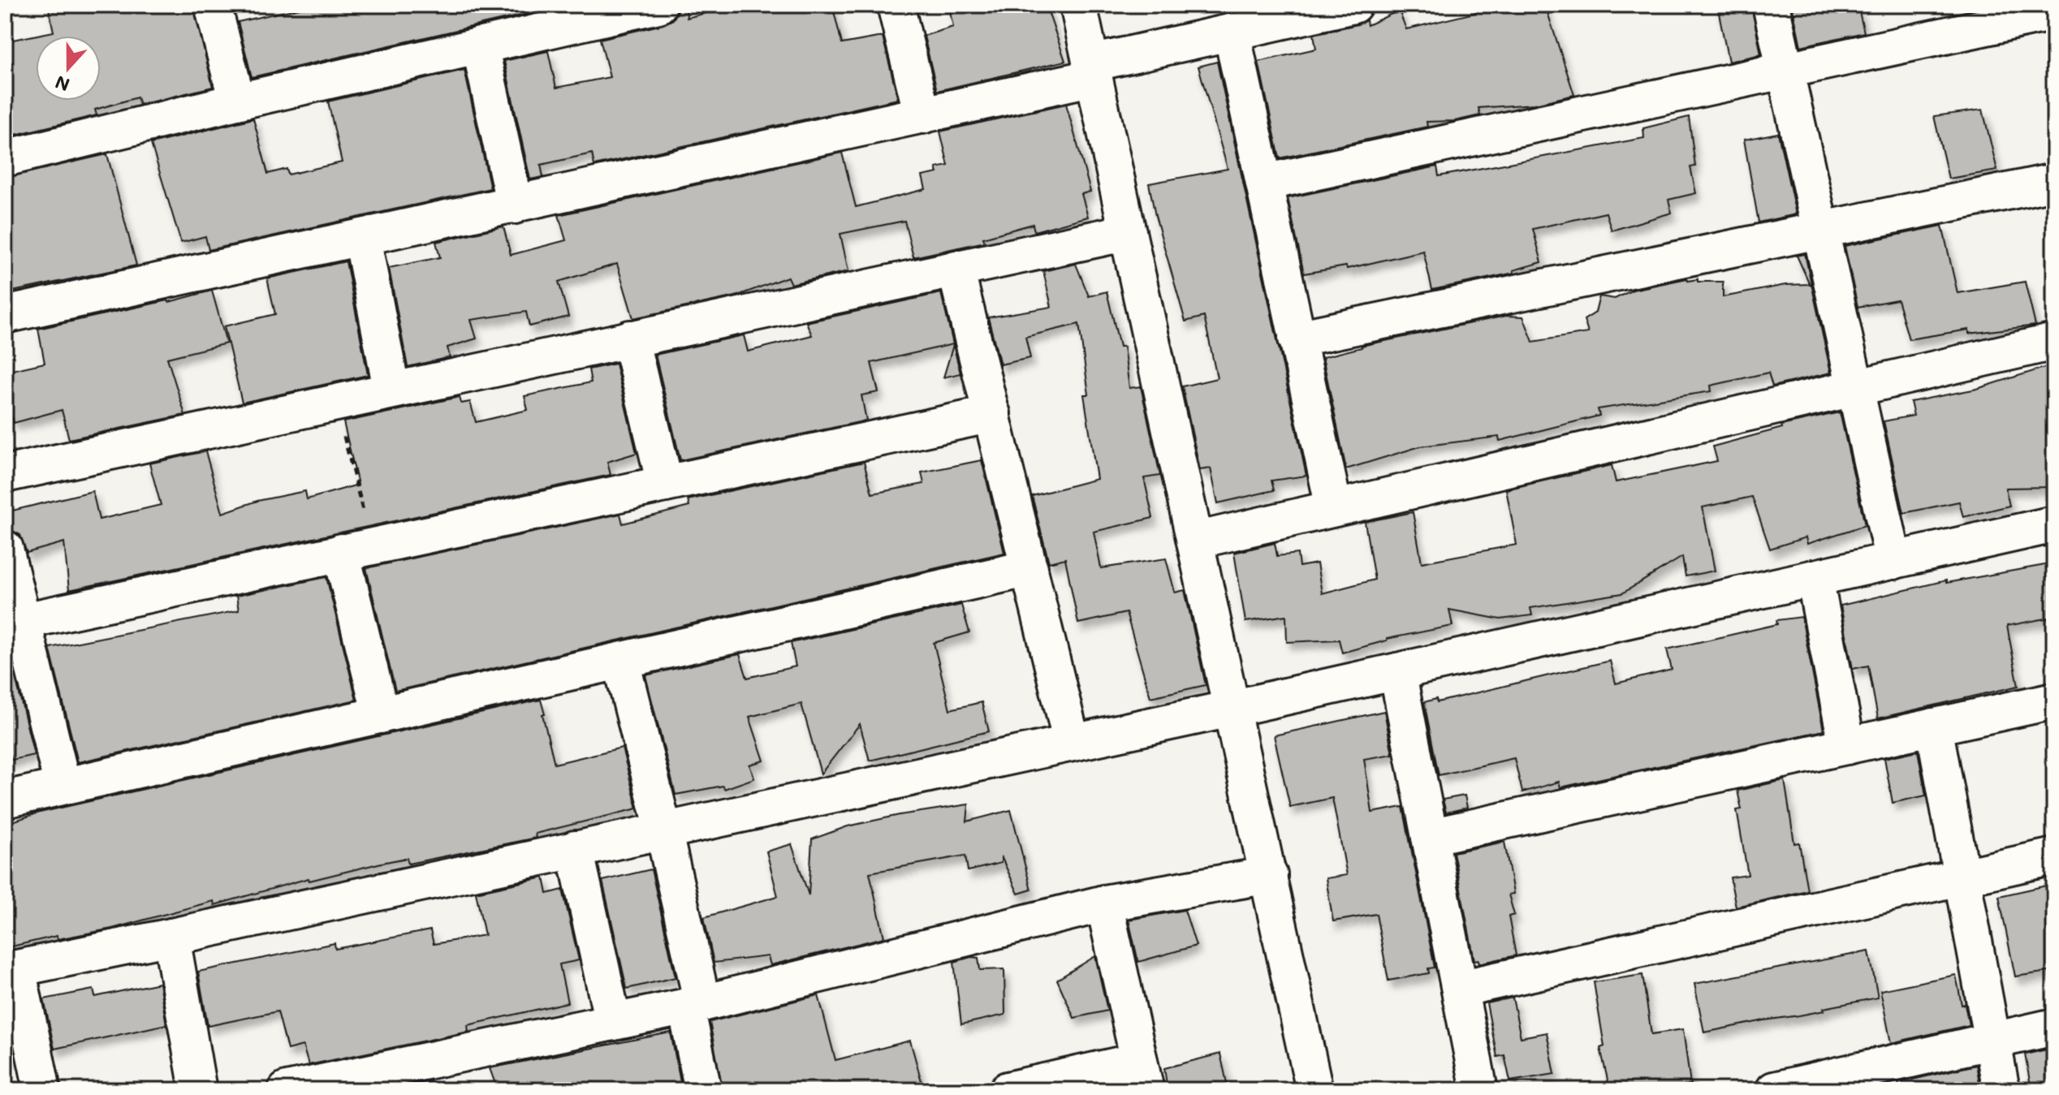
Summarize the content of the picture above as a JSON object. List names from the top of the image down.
{
  "north": "bottom"
}
